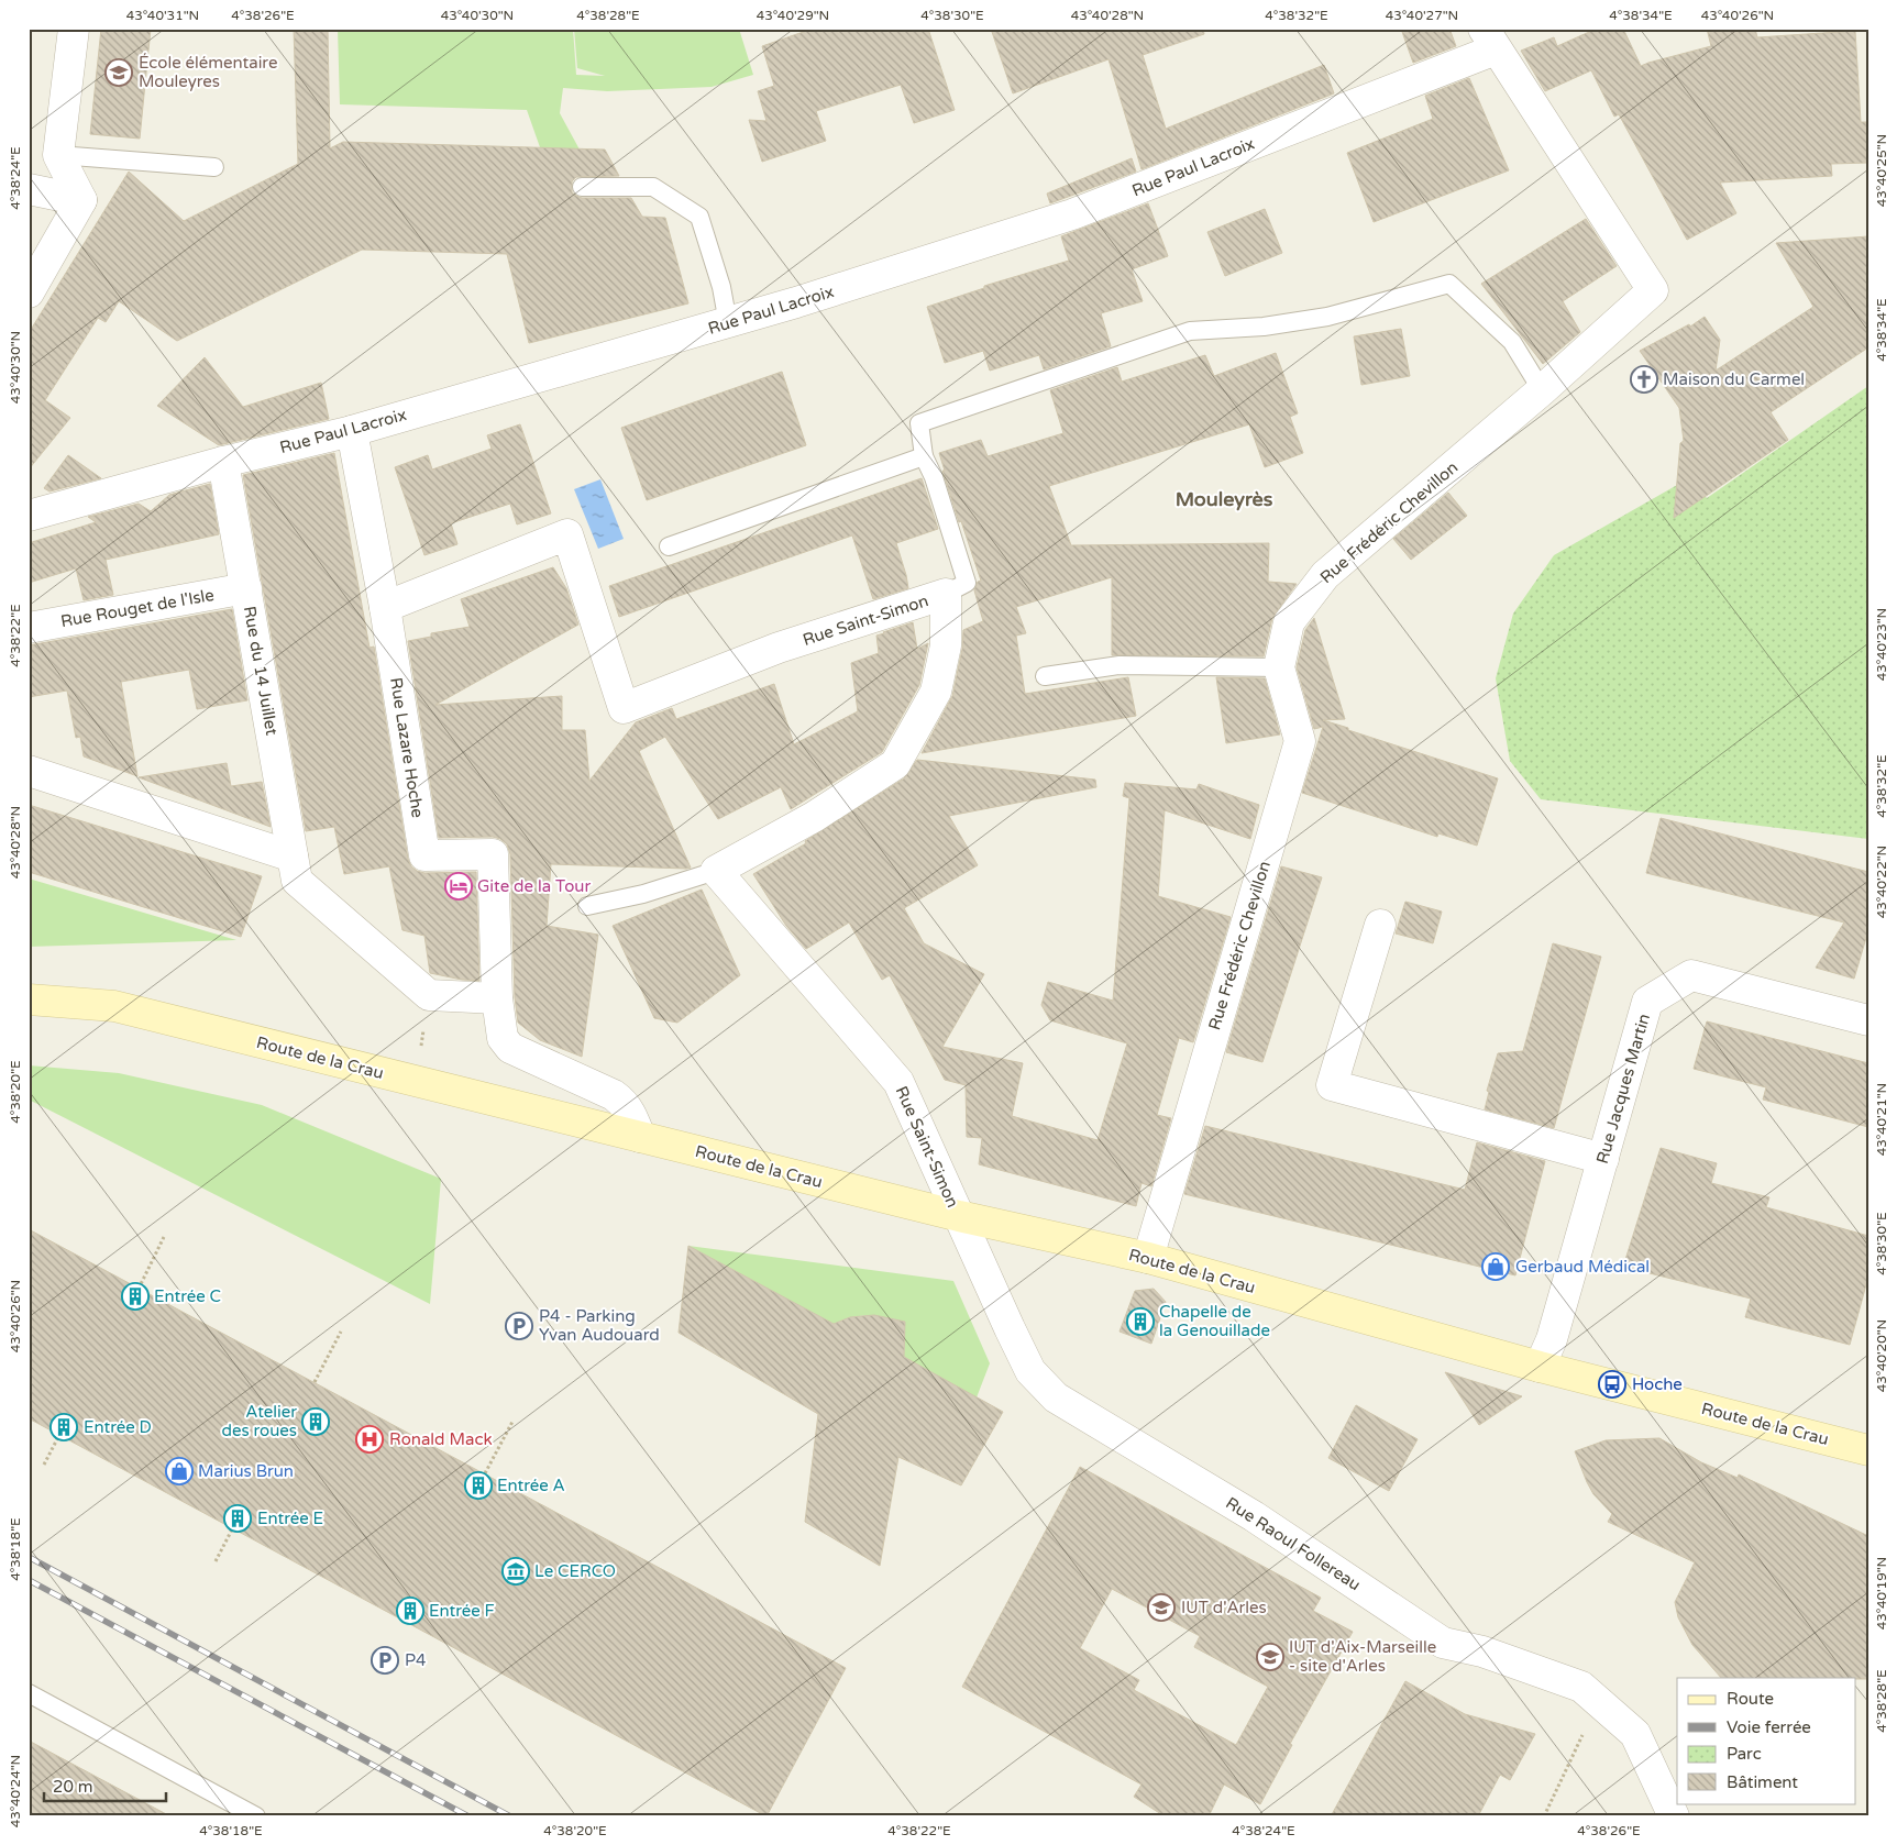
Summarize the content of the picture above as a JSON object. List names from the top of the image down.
{
  "streets": {
    "main road": ["Route de la Crau"],
    "street": [
      "Rue Paul Lacroix",
      "Rue Frédéric Chevillon",
      "Rue Rouget de l'Isle",
      "Rue Saint-Simon",
      "Rue du 14 Juillet",
      "Rue Lazare Hoche",
      "Rue Jacques Martin",
      "Rue Raoul Follereau"
    ]
  },
  "crossings": [
    ["Rue Paul Lacroix", "Rue Frédéric Chevillon"],
    ["Rue Paul Lacroix", "Rue du 14 Juillet"],
    ["Rue Paul Lacroix", "Rue Lazare Hoche"],
    ["Rue Frédéric Chevillon", "Route de la Crau"],
    ["Rue Rouget de l'Isle", "Rue du 14 Juillet"],
    ["Rue Saint-Simon", "Rue Lazare Hoche"],
    ["Rue Saint-Simon", "Route de la Crau"],
    ["Rue Saint-Simon", "Rue Raoul Follereau"],
    ["Route de la Crau", "Rue Jacques Martin"],
    ["Route de la Crau", "Rue Raoul Follereau"]
  ],
  "districts": ["Mouleyrès"],
  "places": {
    "school or university": ["École élémentaire Mouleyres", "IUT d'Arles", "IUT d'Aix-Marseille - site d'Arles"],
    "church": ["Maison du Carmel"],
    "hotel": ["Gite de la Tour"],
    "shop": ["Gerbaud Médical", "Marius Brun"],
    "building": [
      "Entrée C",
      "Chapelle de la Genouillade",
      "Atelier des roues",
      "Entrée D",
      "Entrée A",
      "Entrée E",
      "Entrée F"
    ],
    "parking": ["P4 - Parking Yvan Audouard", "P4"],
    "bus stop": ["Hoche"],
    "hospital": ["Ronald Mack"],
    "museum": ["Le CERCO"]
  },
  "legend": [
    "Route",
    "Voie ferrée",
    "Parc",
    "Bâtiment"
  ],
  "scale_bar": "20 m",
  "coordinates": [
    "43°40'31\"N",
    "4°38'26\"E",
    "43°40'30\"N",
    "4°38'28\"E",
    "43°40'29\"N",
    "4°38'30\"E",
    "43°40'28\"N",
    "4°38'32\"E",
    "43°40'27\"N",
    "4°38'34\"E",
    "43°40'26\"N",
    "43°40'25\"N",
    "4°38'24\"E",
    "4°38'22\"E",
    "43°40'23\"N",
    "43°40'22\"N",
    "4°38'20\"E",
    "43°40'21\"N",
    "43°40'20\"N",
    "4°38'18\"E",
    "43°40'19\"N",
    "43°40'24\"N"
  ]
}
